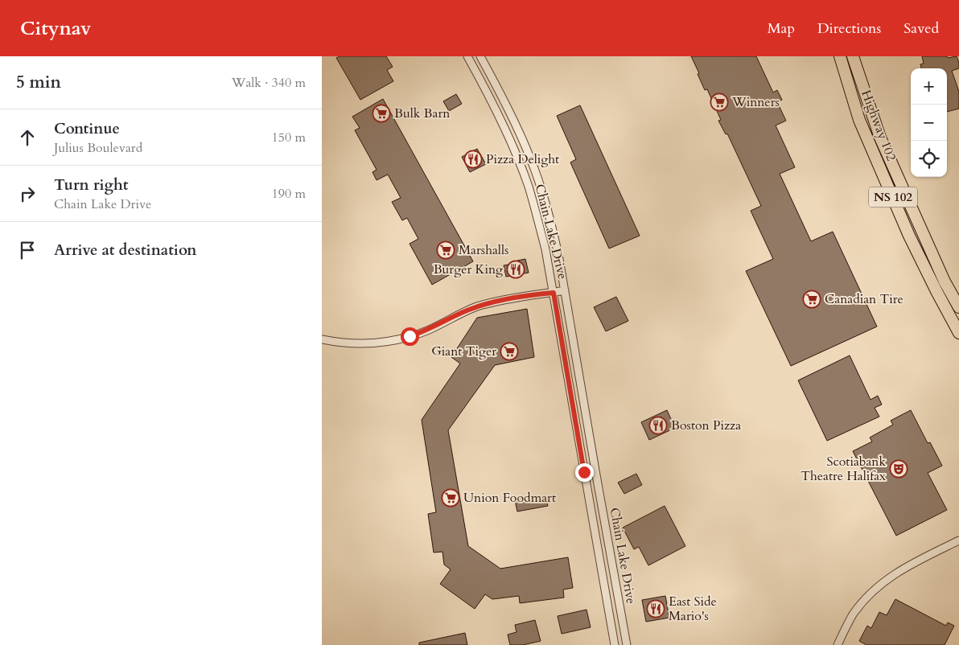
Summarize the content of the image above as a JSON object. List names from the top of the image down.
{
  "streets": {
    "highway": ["Highway 102", "NS 102"],
    "street": ["Chain Lake Drive"]
  },
  "places": {
    "supermarket": [
      "Winners",
      "Bulk Barn",
      "Marshalls",
      "Canadian Tire",
      "Giant Tiger",
      "Union Foodmart"
    ],
    "restaurant": [
      "Pizza Delight",
      "Burger King",
      "Boston Pizza",
      "East Side Mario's"
    ],
    "theatre": ["Scotiabank Theatre Halifax"]
  },
  "page": {
    "header": "Citynav",
    "nav": ["Map", "Directions", "Saved"],
    "heading": ["5 min", "Walk · 340 m"],
    "map_buttons": ["+", "−"],
    "list": [
      ["Continue", "Julius Boulevard", "150 m"],
      ["Turn right", "Chain Lake Drive", "190 m"],
      "Arrive at destination"
    ]
  }
}
